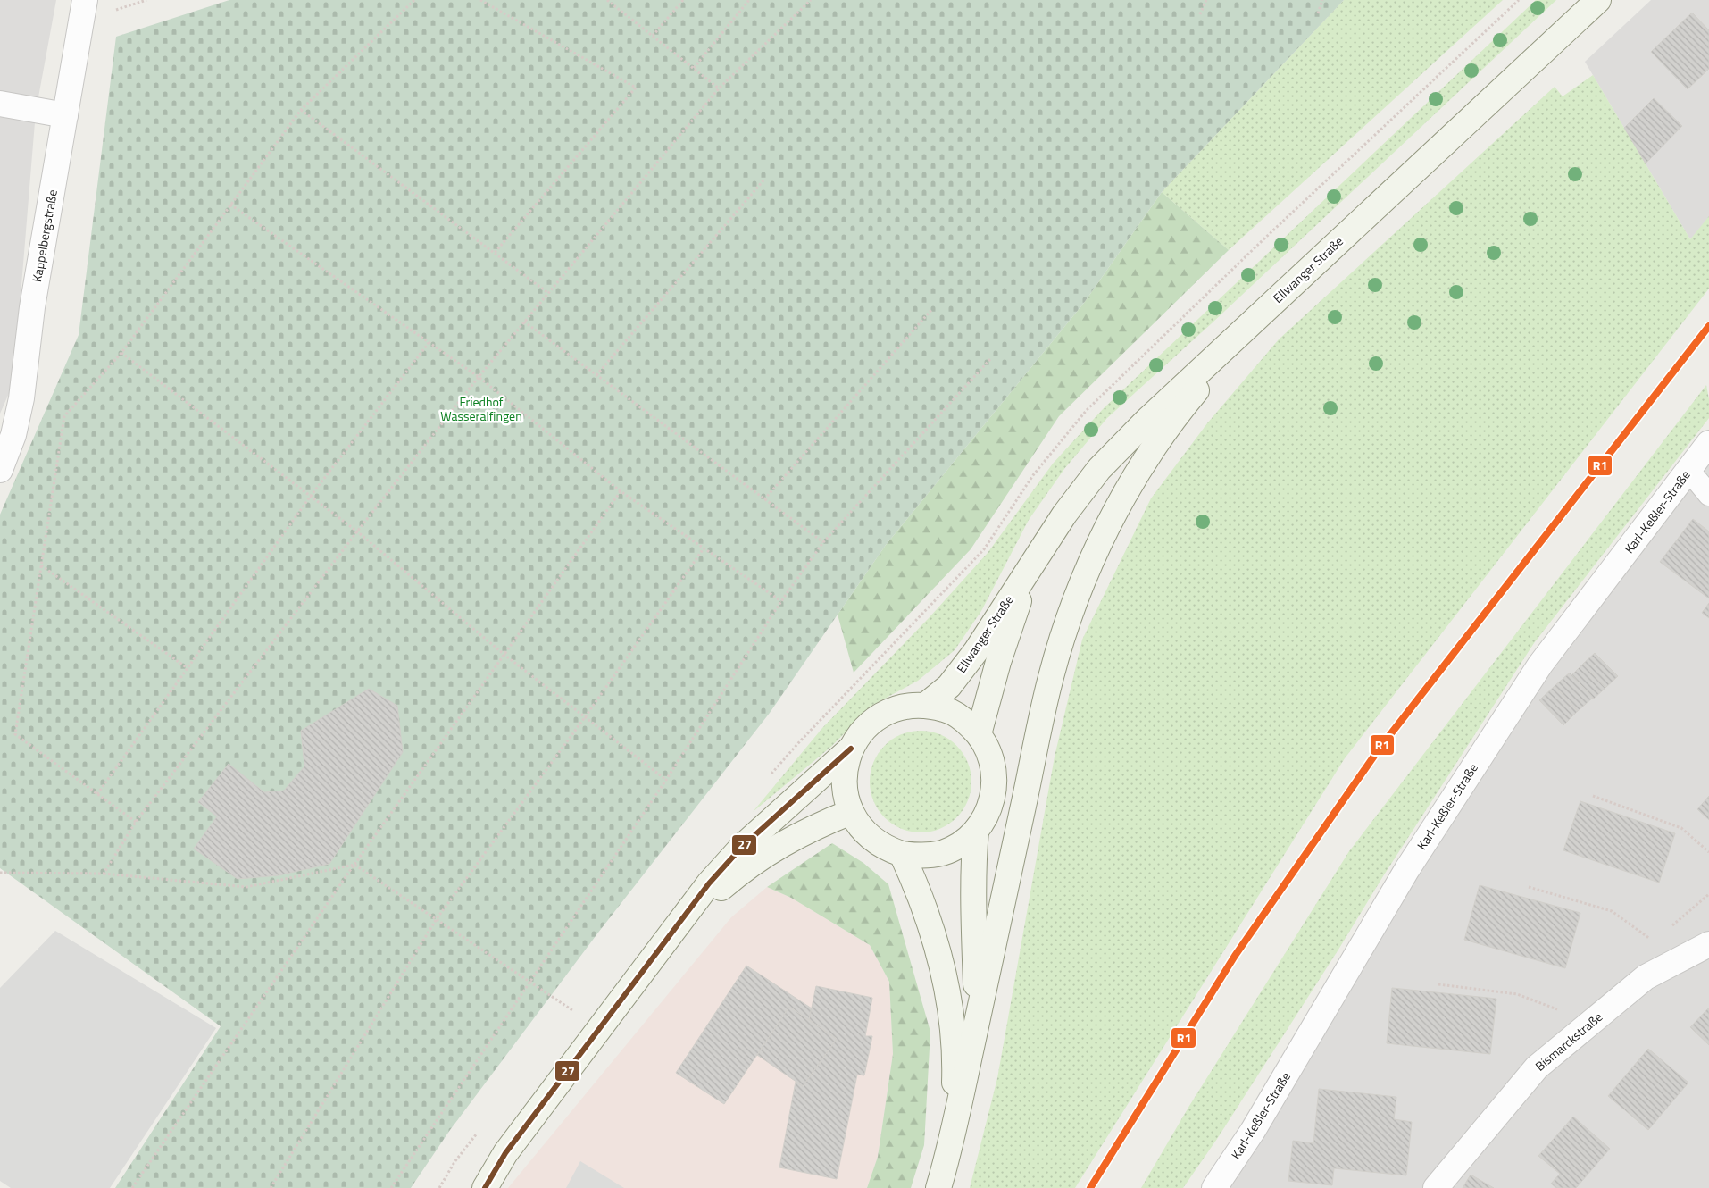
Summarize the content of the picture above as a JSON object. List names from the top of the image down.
{
  "streets": {
    "main road": ["Ellwanger Straße"],
    "street": ["Kappelbergstraße", "Karl-Keßler-Straße", "Bismarckstraße"]
  },
  "parks": ["Friedhof Wasseralfingen"],
  "lines": ["transit line R1", "transit line 27"]
}
